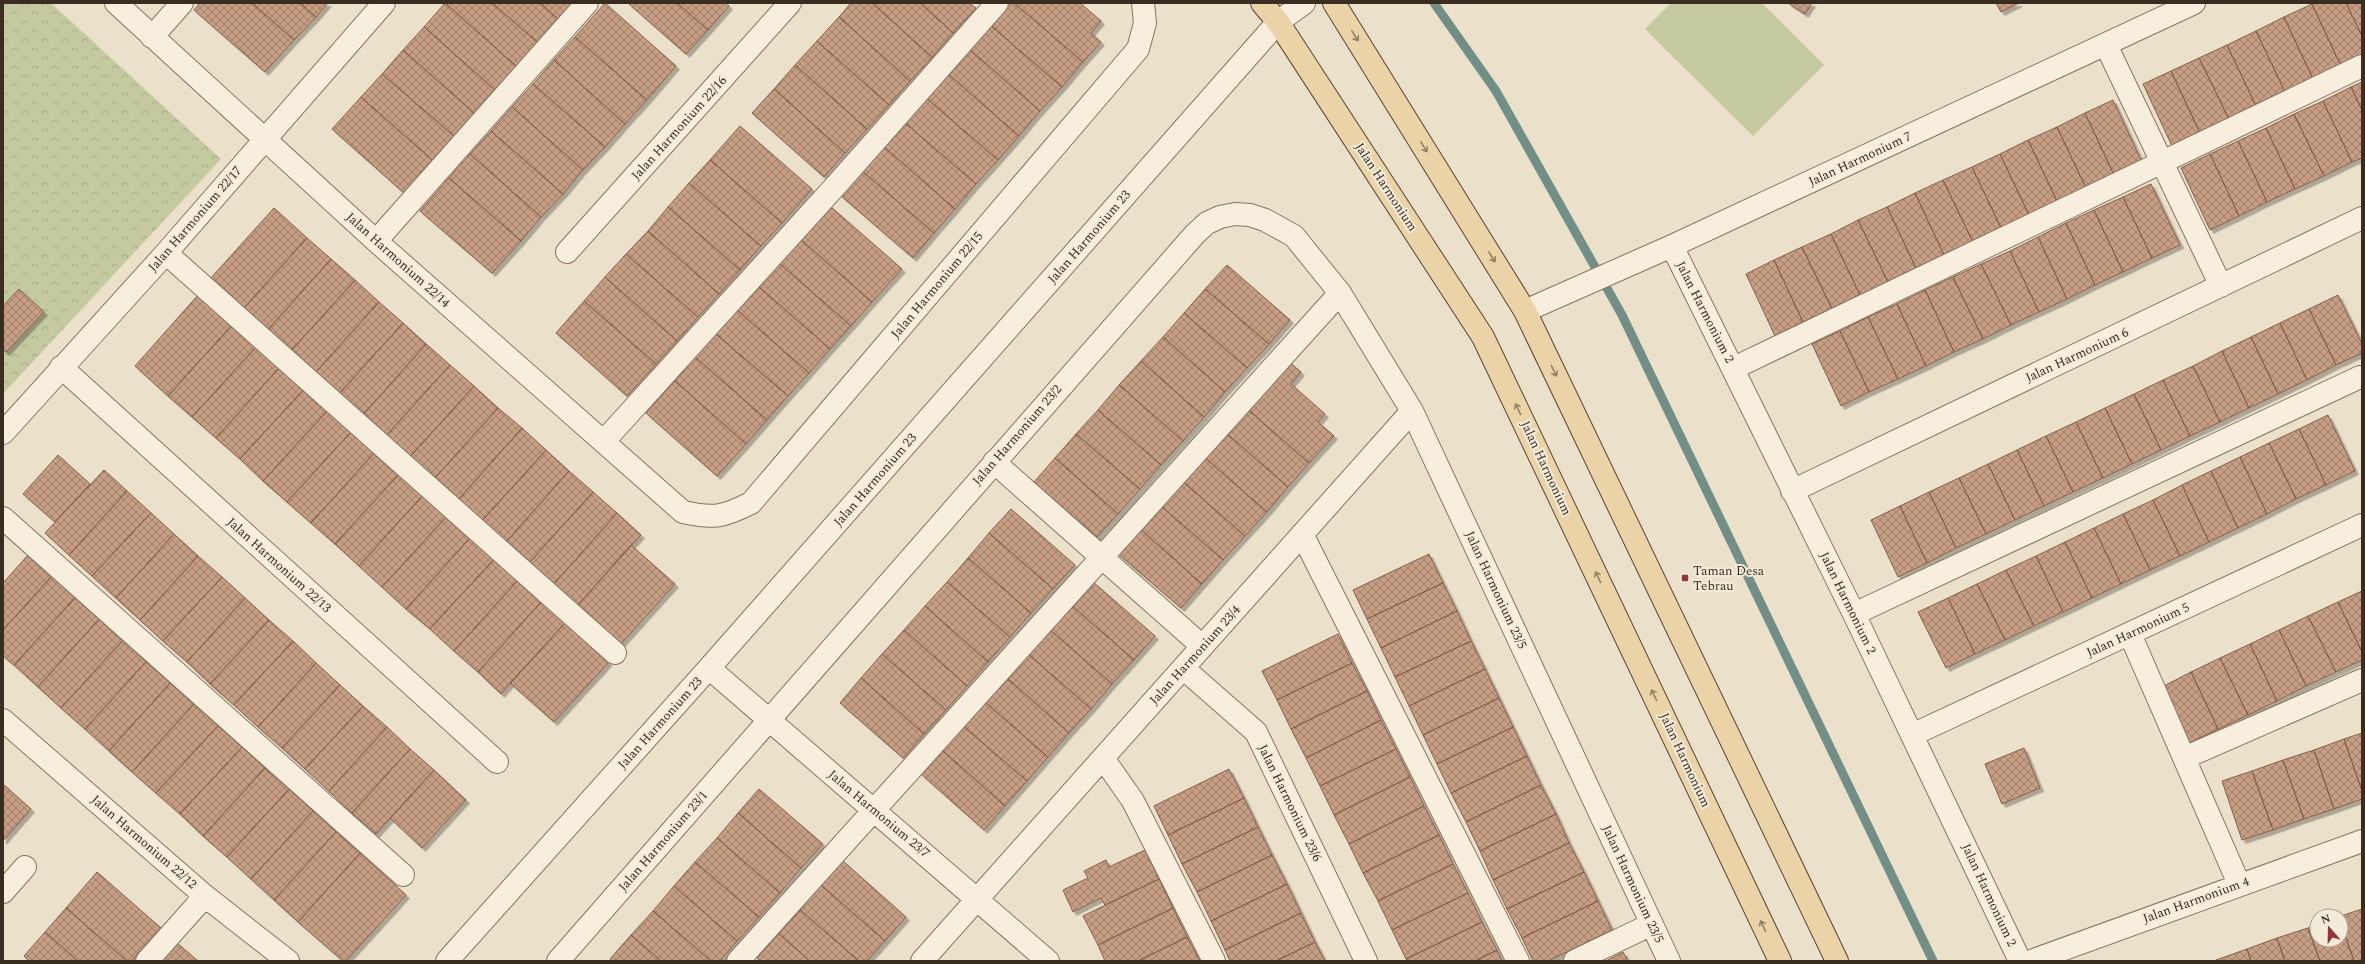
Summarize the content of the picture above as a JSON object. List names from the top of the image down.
{
  "streets": {
    "main road": ["Jalan Harmonium"],
    "street": [
      "Jalan Harmonium 22/16",
      "Jalan Harmonium 7",
      "Jalan Harmonium 22/17",
      "Jalan Harmonium 23",
      "Jalan Harmonium 22/14",
      "Jalan Harmonium 22/15",
      "Jalan Harmonium 2",
      "Jalan Harmonium 6",
      "Jalan Harmonium 23/2",
      "Jalan Harmonium 22/13",
      "Jalan Harmonium 23/5",
      "Jalan Harmonium 5",
      "Jalan Harmonium 23/4",
      "Jalan Harmonium 23/6",
      "Jalan Harmonium 23/7",
      "Jalan Harmonium 23/1",
      "Jalan Harmonium 22/12",
      "Jalan Harmonium 4"
    ]
  },
  "crossings": [
    ["Jalan Harmonium 7", "Jalan Harmonium 2"],
    ["Jalan Harmonium", "Jalan Harmonium 23"],
    ["Jalan Harmonium 22/17", "Jalan Harmonium 22/14"],
    ["Jalan Harmonium 22/17", "Jalan Harmonium 22/13"],
    ["Jalan Harmonium 23", "Jalan Harmonium 23/7"],
    ["Jalan Harmonium 22/14", "Jalan Harmonium 22/15"],
    ["Jalan Harmonium 2", "Jalan Harmonium 6"],
    ["Jalan Harmonium 2", "Jalan Harmonium 5"],
    ["Jalan Harmonium 23/2", "Jalan Harmonium 23/5"],
    ["Jalan Harmonium 23/2", "Jalan Harmonium 23/7"],
    ["Jalan Harmonium 23/2", "Jalan Harmonium 23/1"],
    ["Jalan Harmonium 23/5", "Jalan Harmonium 23/4"],
    ["Jalan Harmonium 23/4", "Jalan Harmonium 23/6"],
    ["Jalan Harmonium 23/4", "Jalan Harmonium 23/7"],
    ["Jalan Harmonium 23/7", "Jalan Harmonium 23/1"]
  ],
  "places": {
    "transit": ["Taman Desa Tebrau"]
  },
  "north": "top"
}
